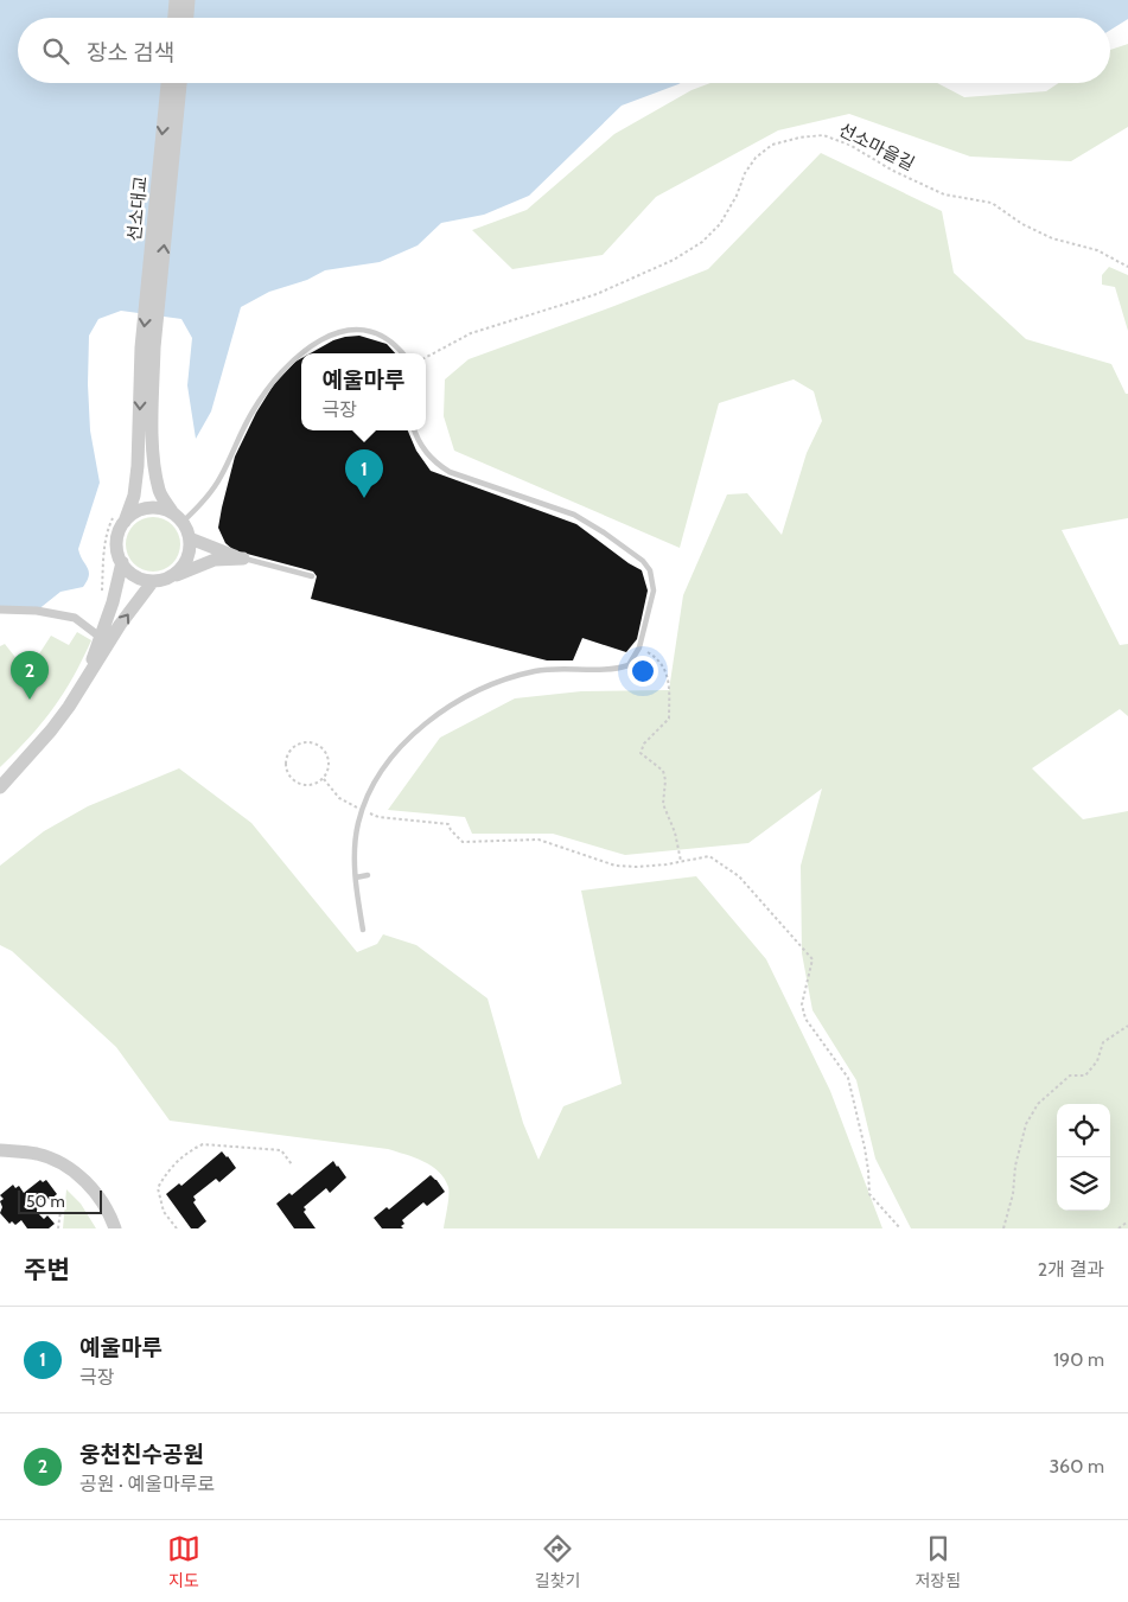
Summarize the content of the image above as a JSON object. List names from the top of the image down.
{
  "streets": {
    "street": ["선소대교"],
    "path": ["선소마을길"]
  },
  "scale_bar": "50 m",
  "page": {
    "search": "장소 검색",
    "popup": ["예울마루", "극장"],
    "pins": ["1", "2"],
    "scale": "50 m",
    "heading": ["주변", "2개 결과"],
    "list": [
      {
        "mark": "1",
        "name": "예울마루",
        "note": "극장",
        "value": "190 m"
      },
      {
        "mark": "2",
        "name": "웅천친수공원",
        "note": "공원 · 예울마루로",
        "value": "360 m"
      }
    ],
    "nav": ["지도", "길찾기", "저장됨"]
  }
}
